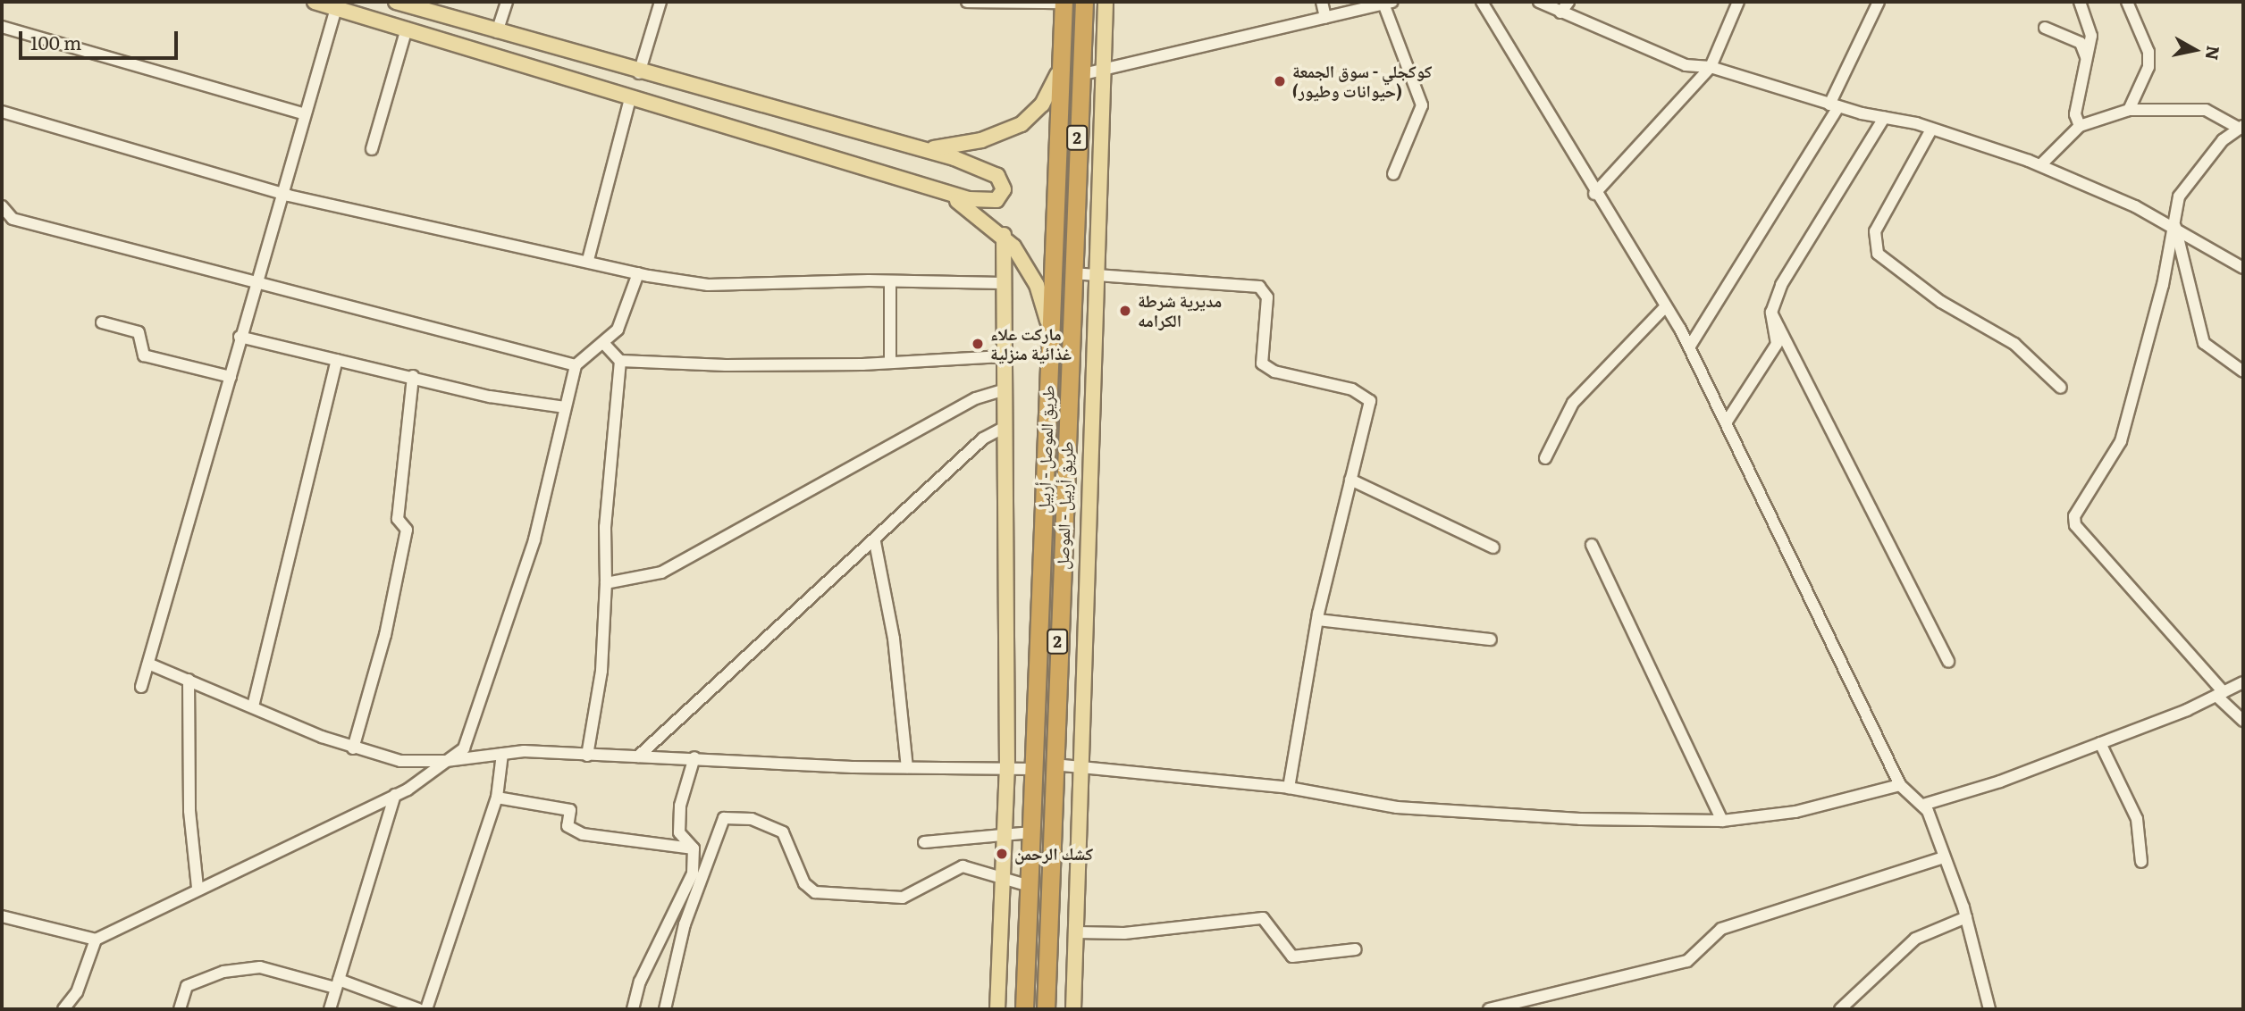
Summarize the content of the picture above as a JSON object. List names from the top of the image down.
{
  "streets": {
    "highway": ["2", "طريق الموصل - أربيل", "طريق أربيل - الموصل"]
  },
  "places": [
    "كوكجلي - سوق الجمعة (حيوانات وطيور)",
    "مديرية شرطة الكرامه",
    "ماركت علاء غذائية منزلية",
    "كشك الرحمن"
  ],
  "scale_bar": "100 m",
  "north": "right"
}
